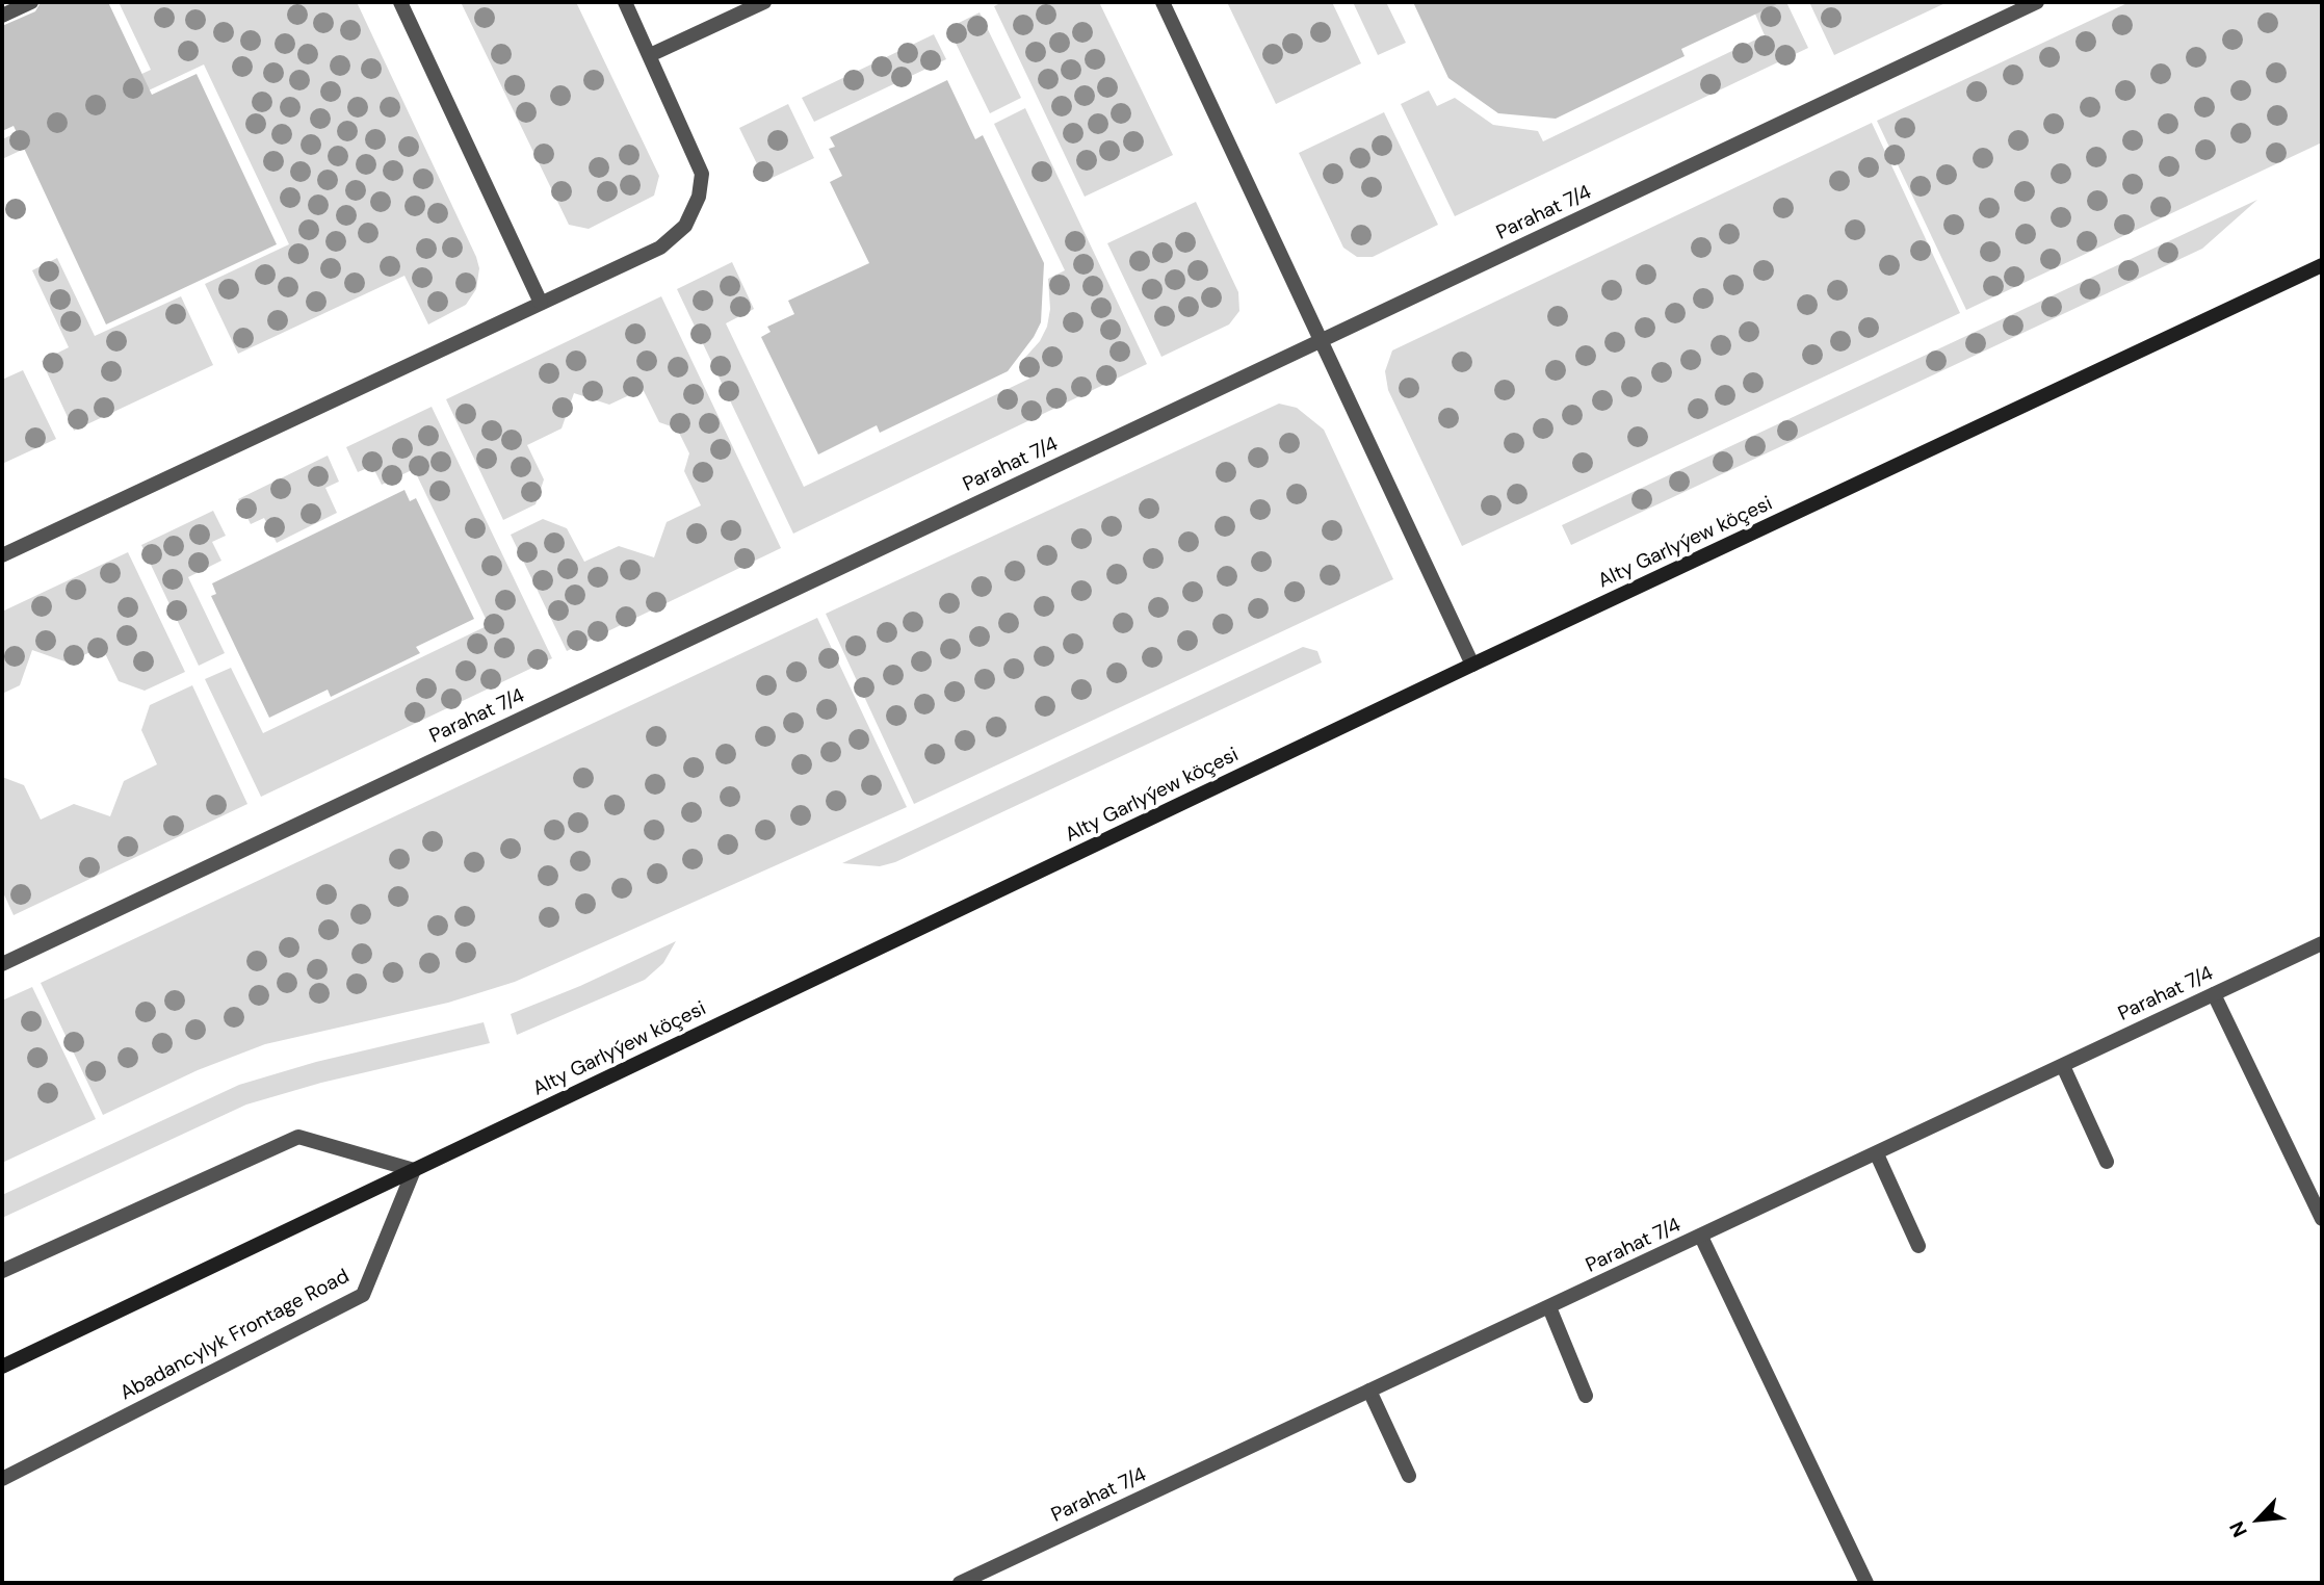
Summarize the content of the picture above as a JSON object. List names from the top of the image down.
{
  "streets": {
    "street": ["Parahat 7/4", "Alty Garlyýew köçesi", "Abadancylyk Frontage Road"]
  },
  "crossings": [
    ["Alty Garlyýew köçesi", "Abadancylyk Frontage Road"]
  ],
  "north": "bottom left"
}
